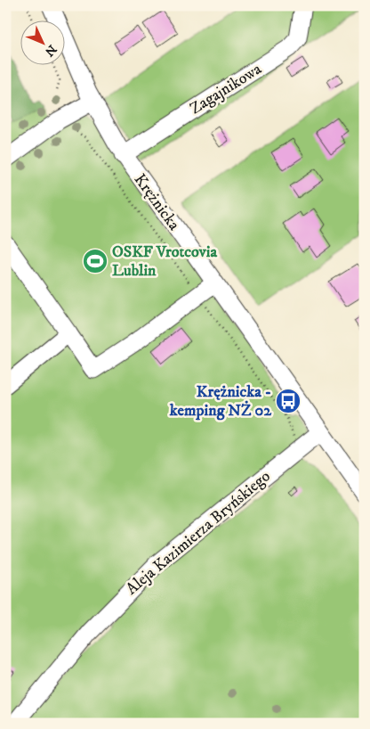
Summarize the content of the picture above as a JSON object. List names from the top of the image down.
{
  "streets": {
    "street": ["Zagajnikowa", "Krężnicka", "Aleja Kazimierza Bryńskiego"]
  },
  "crossings": [
    ["Zagajnikowa", "Krężnicka"],
    ["Krężnicka", "Aleja Kazimierza Bryńskiego"]
  ],
  "places": {
    "sports": ["OSKF Vrotcovia Lublin"],
    "bus stop": ["Krężnicka - kemping NŻ 02"]
  },
  "north": "bottom right"
}
